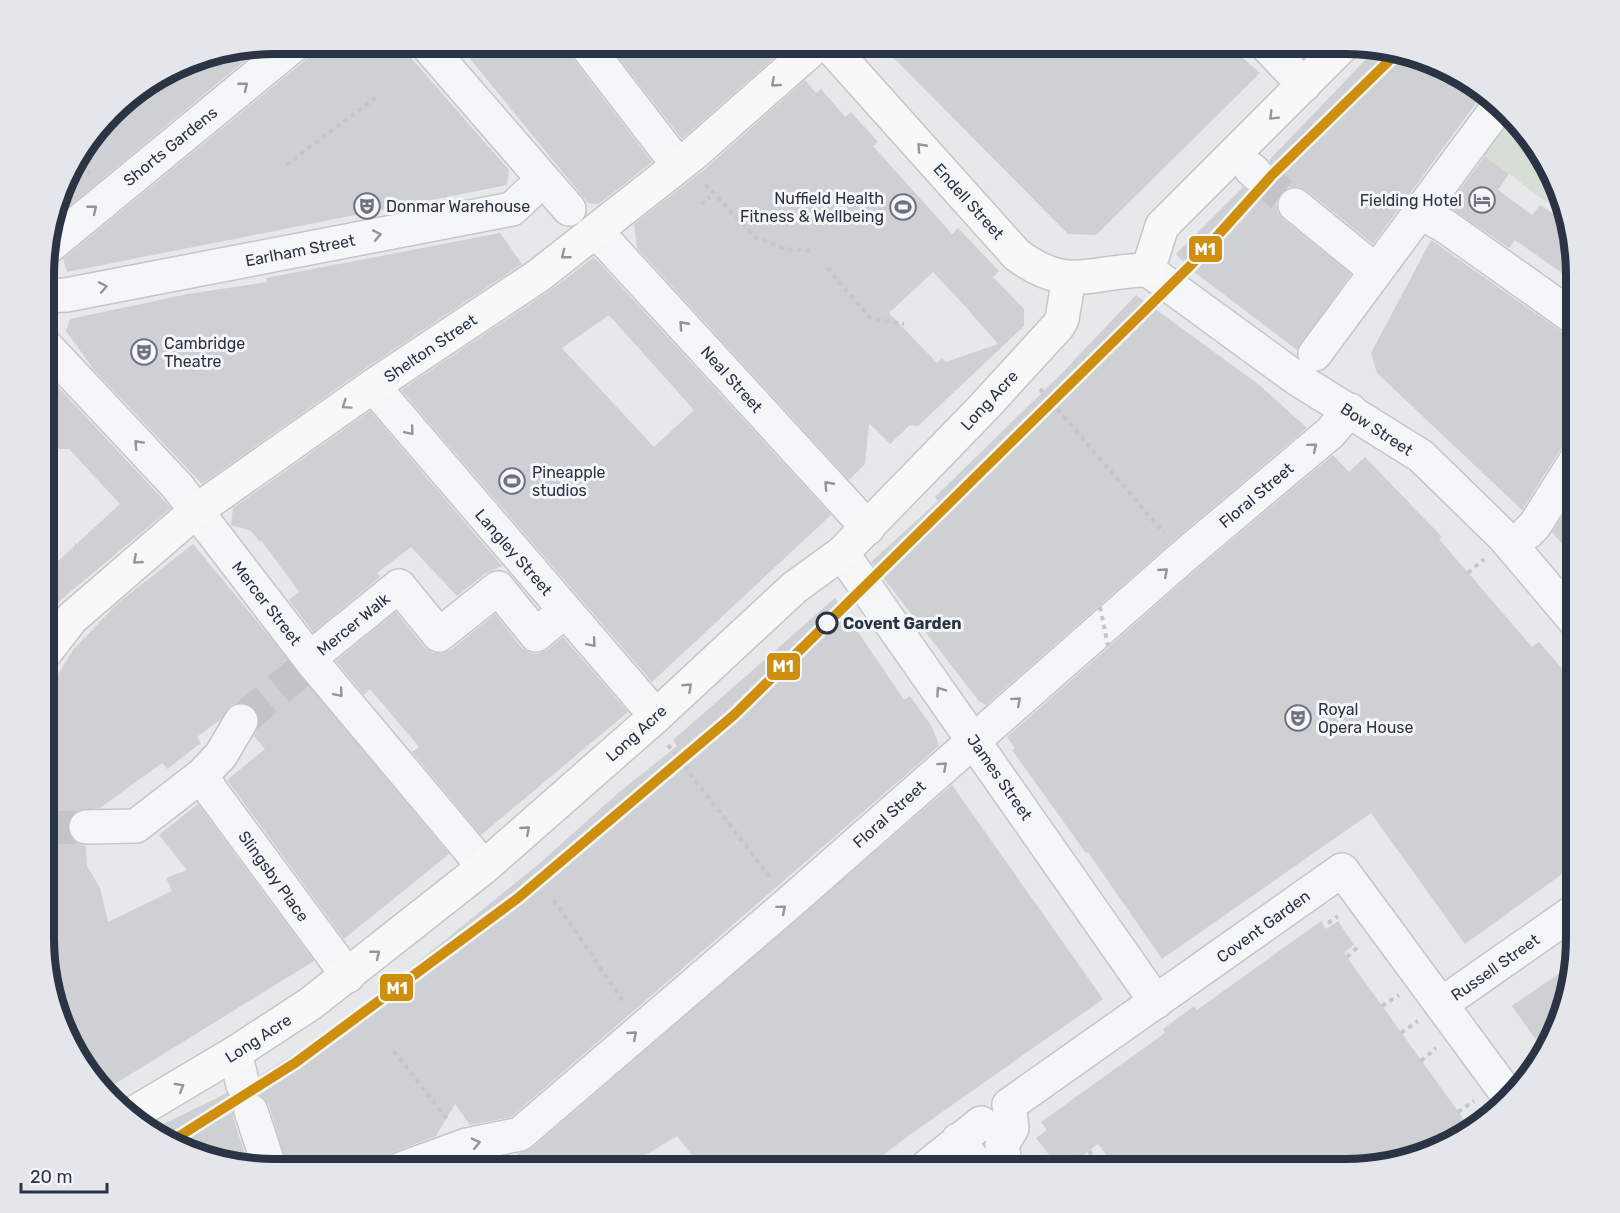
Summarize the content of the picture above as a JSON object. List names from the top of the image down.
{
  "streets": {
    "main road": ["Endell Street", "Shelton Street", "Long Acre"],
    "street": [
      "Shorts Gardens",
      "Earlham Street",
      "Neal Street",
      "Bow Street",
      "Floral Street",
      "Langley Street",
      "Mercer Street",
      "Mercer Walk",
      "James Street",
      "Slingsby Place",
      "Covent Garden",
      "Russell Street"
    ]
  },
  "crossings": [
    ["Endell Street", "Long Acre"],
    ["Endell Street", "Bow Street"],
    ["Shelton Street", "Neal Street"],
    ["Shelton Street", "Langley Street"],
    ["Shelton Street", "Mercer Street"],
    ["Neal Street", "Long Acre"],
    ["Long Acre", "Langley Street"],
    ["Long Acre", "Mercer Street"],
    ["Long Acre", "James Street"],
    ["Long Acre", "Slingsby Place"],
    ["Bow Street", "Floral Street"],
    ["Floral Street", "James Street"],
    ["Langley Street", "Mercer Walk"],
    ["Mercer Street", "Mercer Walk"],
    ["James Street", "Covent Garden"],
    ["Covent Garden", "Russell Street"]
  ],
  "one_way": [
    "Shorts Gardens",
    "Endell Street",
    "Earlham Street",
    "Shelton Street",
    "Neal Street",
    "Long Acre",
    "Floral Street",
    "Langley Street",
    "James Street"
  ],
  "places": {
    "hotel": ["Fielding Hotel"],
    "theatre": ["Donmar Warehouse", "Cambridge Theatre", "Royal Opera House"],
    "sports": ["Nuffield Health Fitness & Wellbeing", "Pineapple studios"],
    "other": ["Covent Garden"]
  },
  "lines": ["transit line M1"],
  "scale_bar": "20 m"
}
